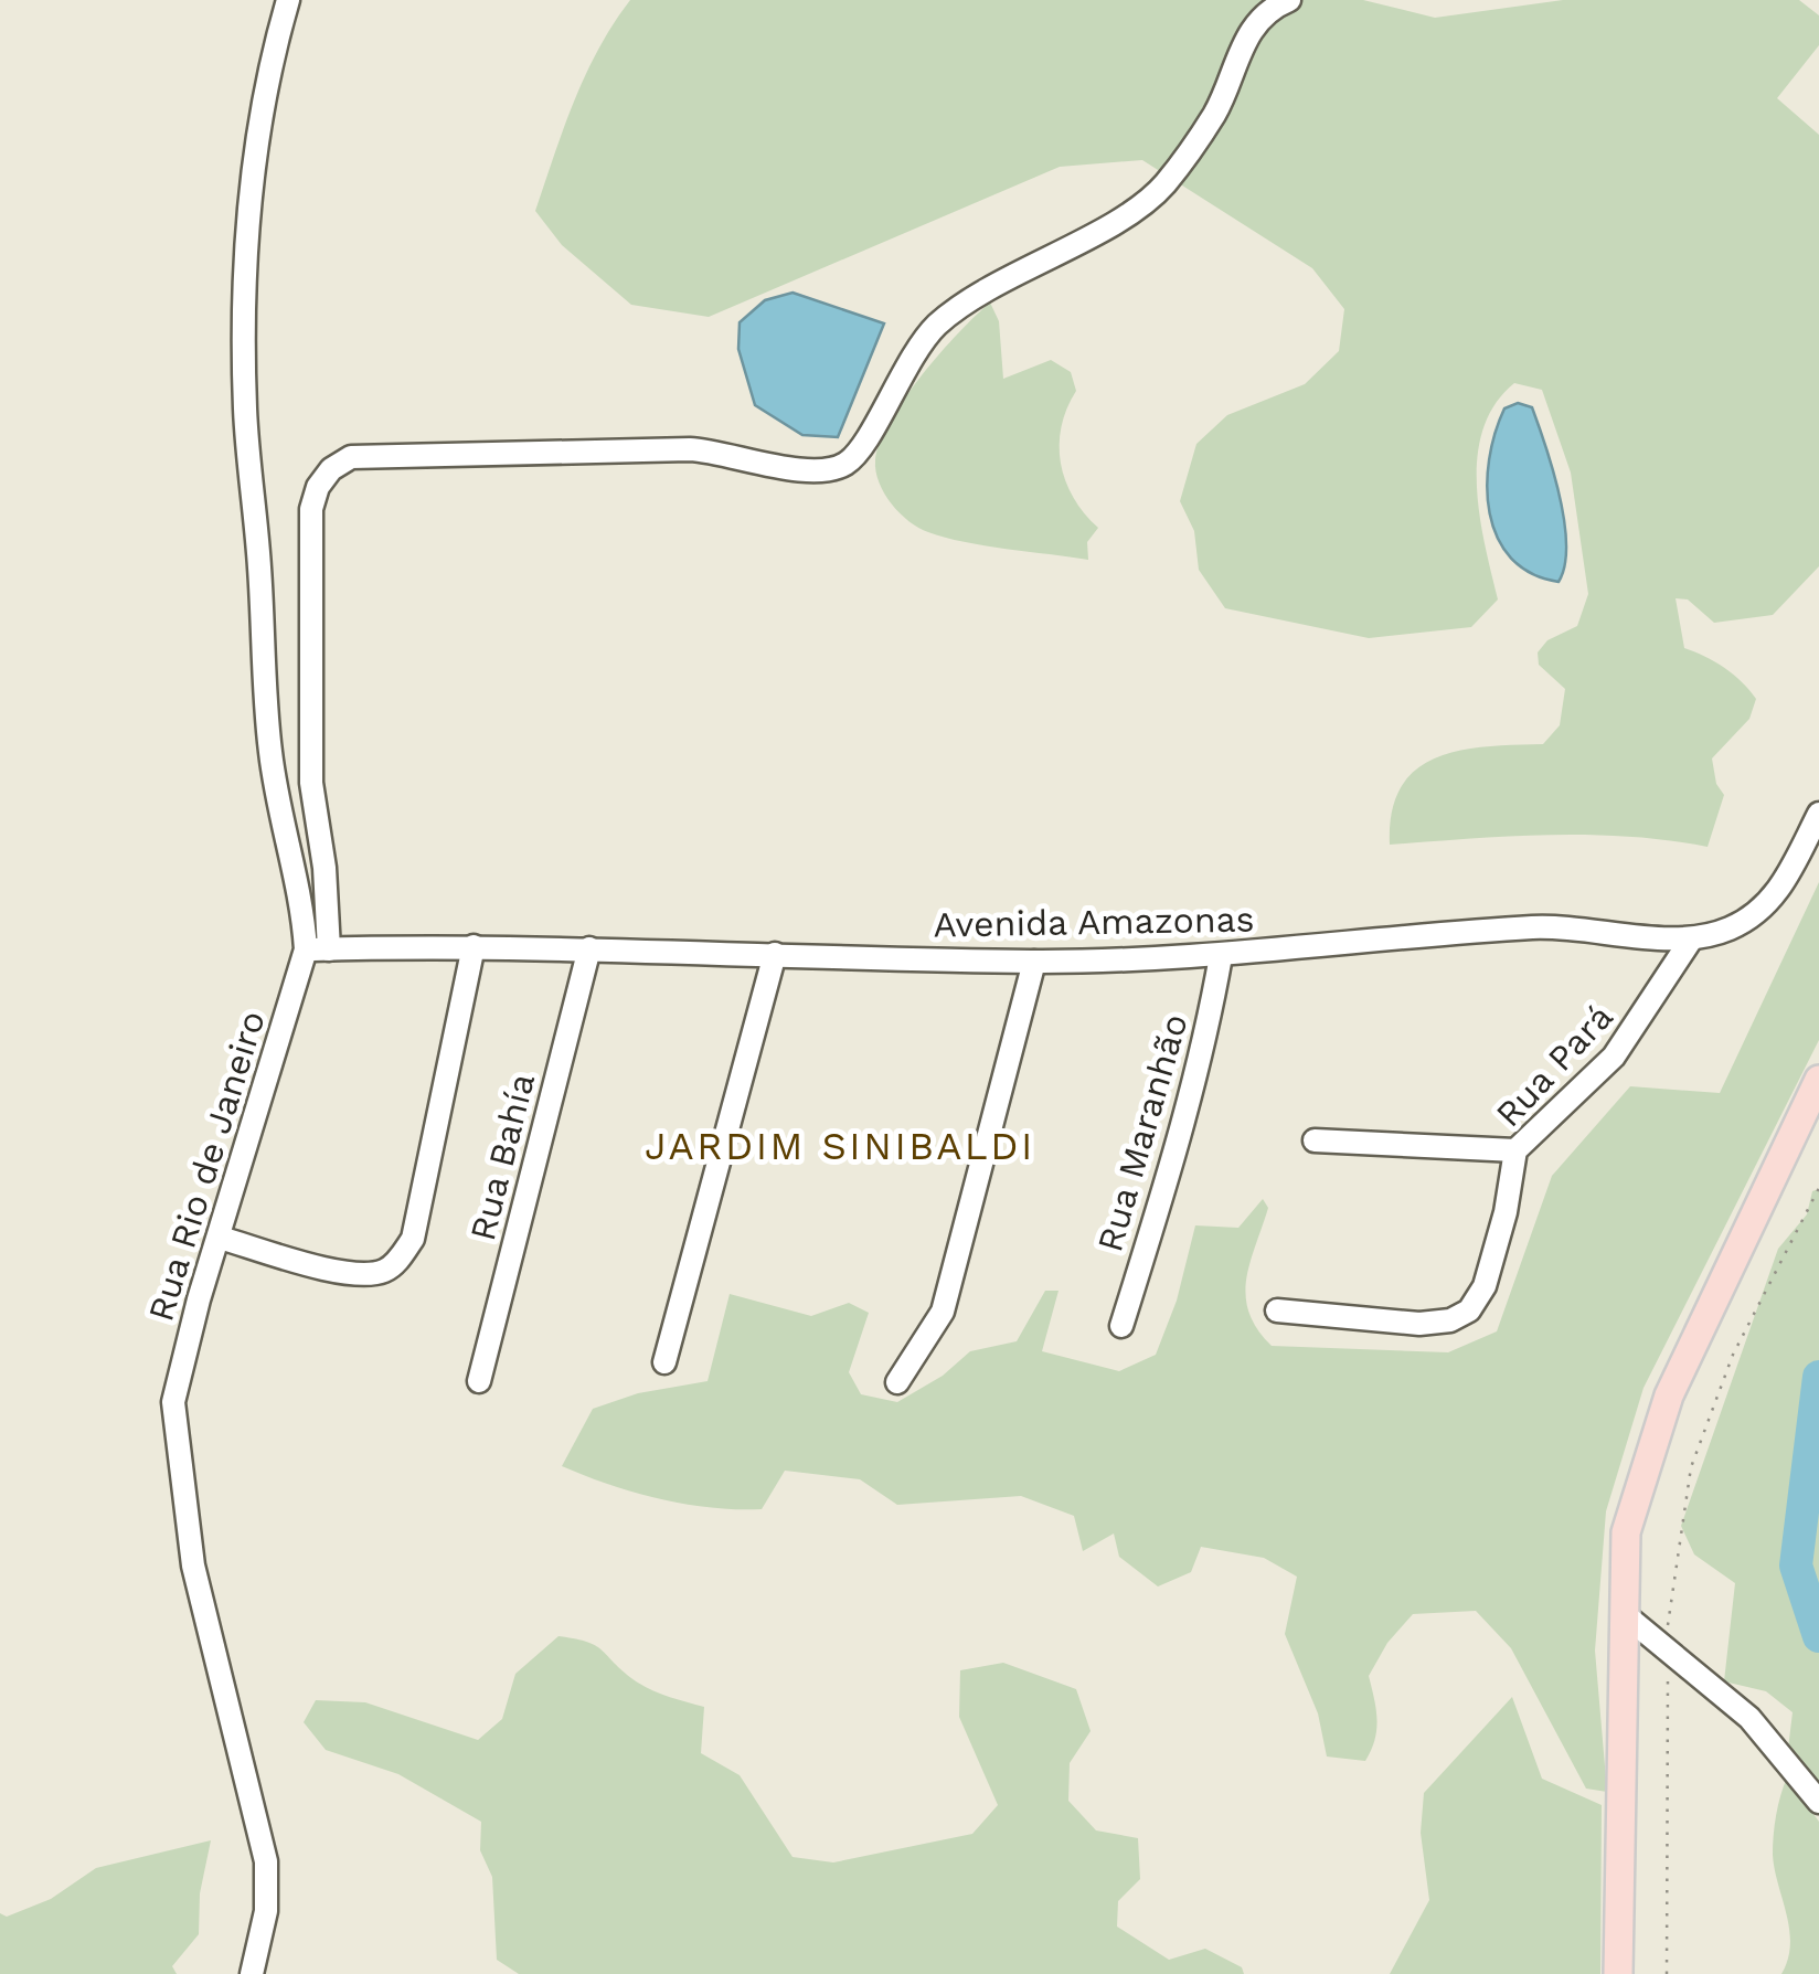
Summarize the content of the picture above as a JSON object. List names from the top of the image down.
{
  "streets": {
    "street": [
      "Avenida Amazonas",
      "Rua Pará",
      "Rua Maranhão",
      "Rua Bahía",
      "Rua Rio de Janeiro"
    ]
  },
  "crossings": [
    ["Avenida Amazonas", "Rua Pará"],
    ["Avenida Amazonas", "Rua Maranhão"],
    ["Avenida Amazonas", "Rua Bahía"],
    ["Avenida Amazonas", "Rua Rio de Janeiro"]
  ],
  "districts": ["JARDIM SINIBALDI"]
}
